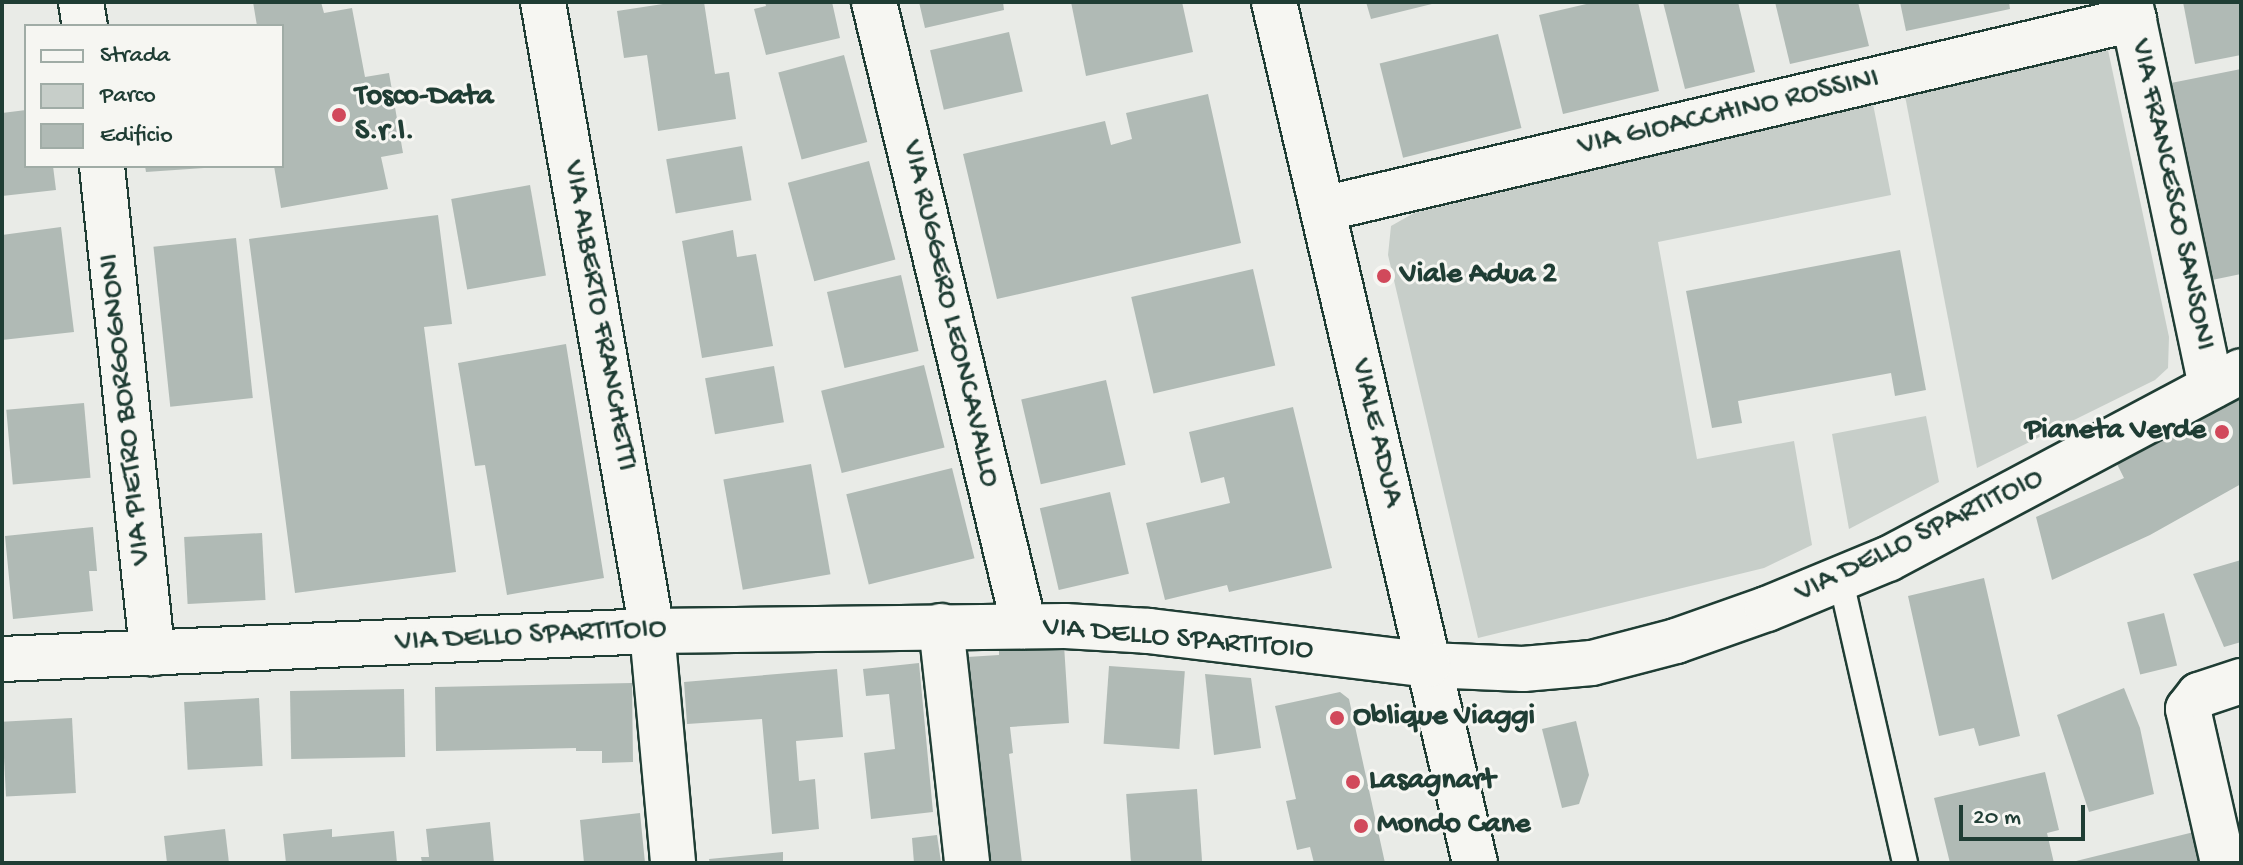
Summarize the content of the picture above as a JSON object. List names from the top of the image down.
{
  "streets": {
    "street": [
      "VIA GIOACCHINO ROSSINI",
      "VIA FRANCESCO SANSONI",
      "VIA RUGGERO LEONCAVALLO",
      "VIA ALBERTO FRANCHETTI",
      "VIA PIETRO BORGOGNONI",
      "VIALE ADUA",
      "VIA DELLO SPARTITOIO"
    ]
  },
  "crossings": [
    ["VIA GIOACCHINO ROSSINI", "VIA FRANCESCO SANSONI"],
    ["VIA GIOACCHINO ROSSINI", "VIALE ADUA"],
    ["VIA FRANCESCO SANSONI", "VIA DELLO SPARTITOIO"],
    ["VIA RUGGERO LEONCAVALLO", "VIA DELLO SPARTITOIO"],
    ["VIA ALBERTO FRANCHETTI", "VIA DELLO SPARTITOIO"],
    ["VIA PIETRO BORGOGNONI", "VIA DELLO SPARTITOIO"],
    ["VIALE ADUA", "VIA DELLO SPARTITOIO"]
  ],
  "places": [
    "Tosco-Data S.r.l.",
    "Viale Adua 2",
    "Pianeta Verde",
    "Oblique Viaggi",
    "Lasagnart",
    "Mondo Cane"
  ],
  "legend": ["Strada", "Parco", "Edificio"],
  "scale_bar": "20 m"
}
